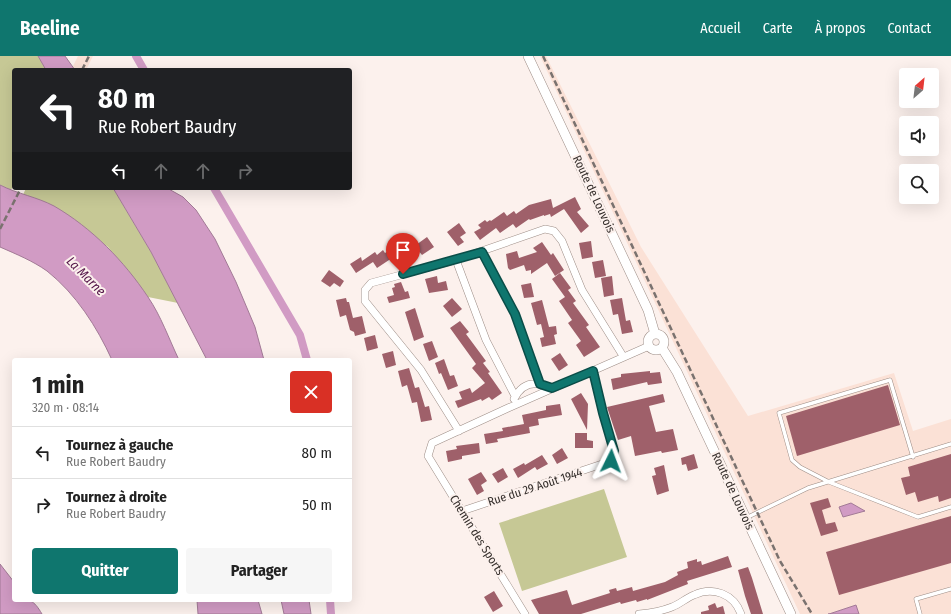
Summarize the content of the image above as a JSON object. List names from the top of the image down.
{
  "streets": {
    "street": ["Route de Louvois", "Rue du 29 Août 1944", "Chemin des Sports"]
  },
  "crossings": [
    ["Rue du 29 Août 1944", "Chemin des Sports"]
  ],
  "water": ["La Marne"],
  "north": "top right",
  "page": {
    "header": "Beeline",
    "nav": [
      "Accueil",
      "Carte",
      "À propos",
      "Contact"
    ],
    "turn": ["80 m", "Rue Robert Baudry"],
    "heading": ["1 min", "320 m · 08:14"],
    "list": [
      {
        "name": "Tournez à gauche",
        "note": "Rue Robert Baudry",
        "value": "80 m"
      },
      {
        "name": "Tournez à droite",
        "note": "Rue Robert Baudry",
        "value": "50 m"
      }
    ],
    "buttons": ["Quitter", "Partager"]
  }
}
